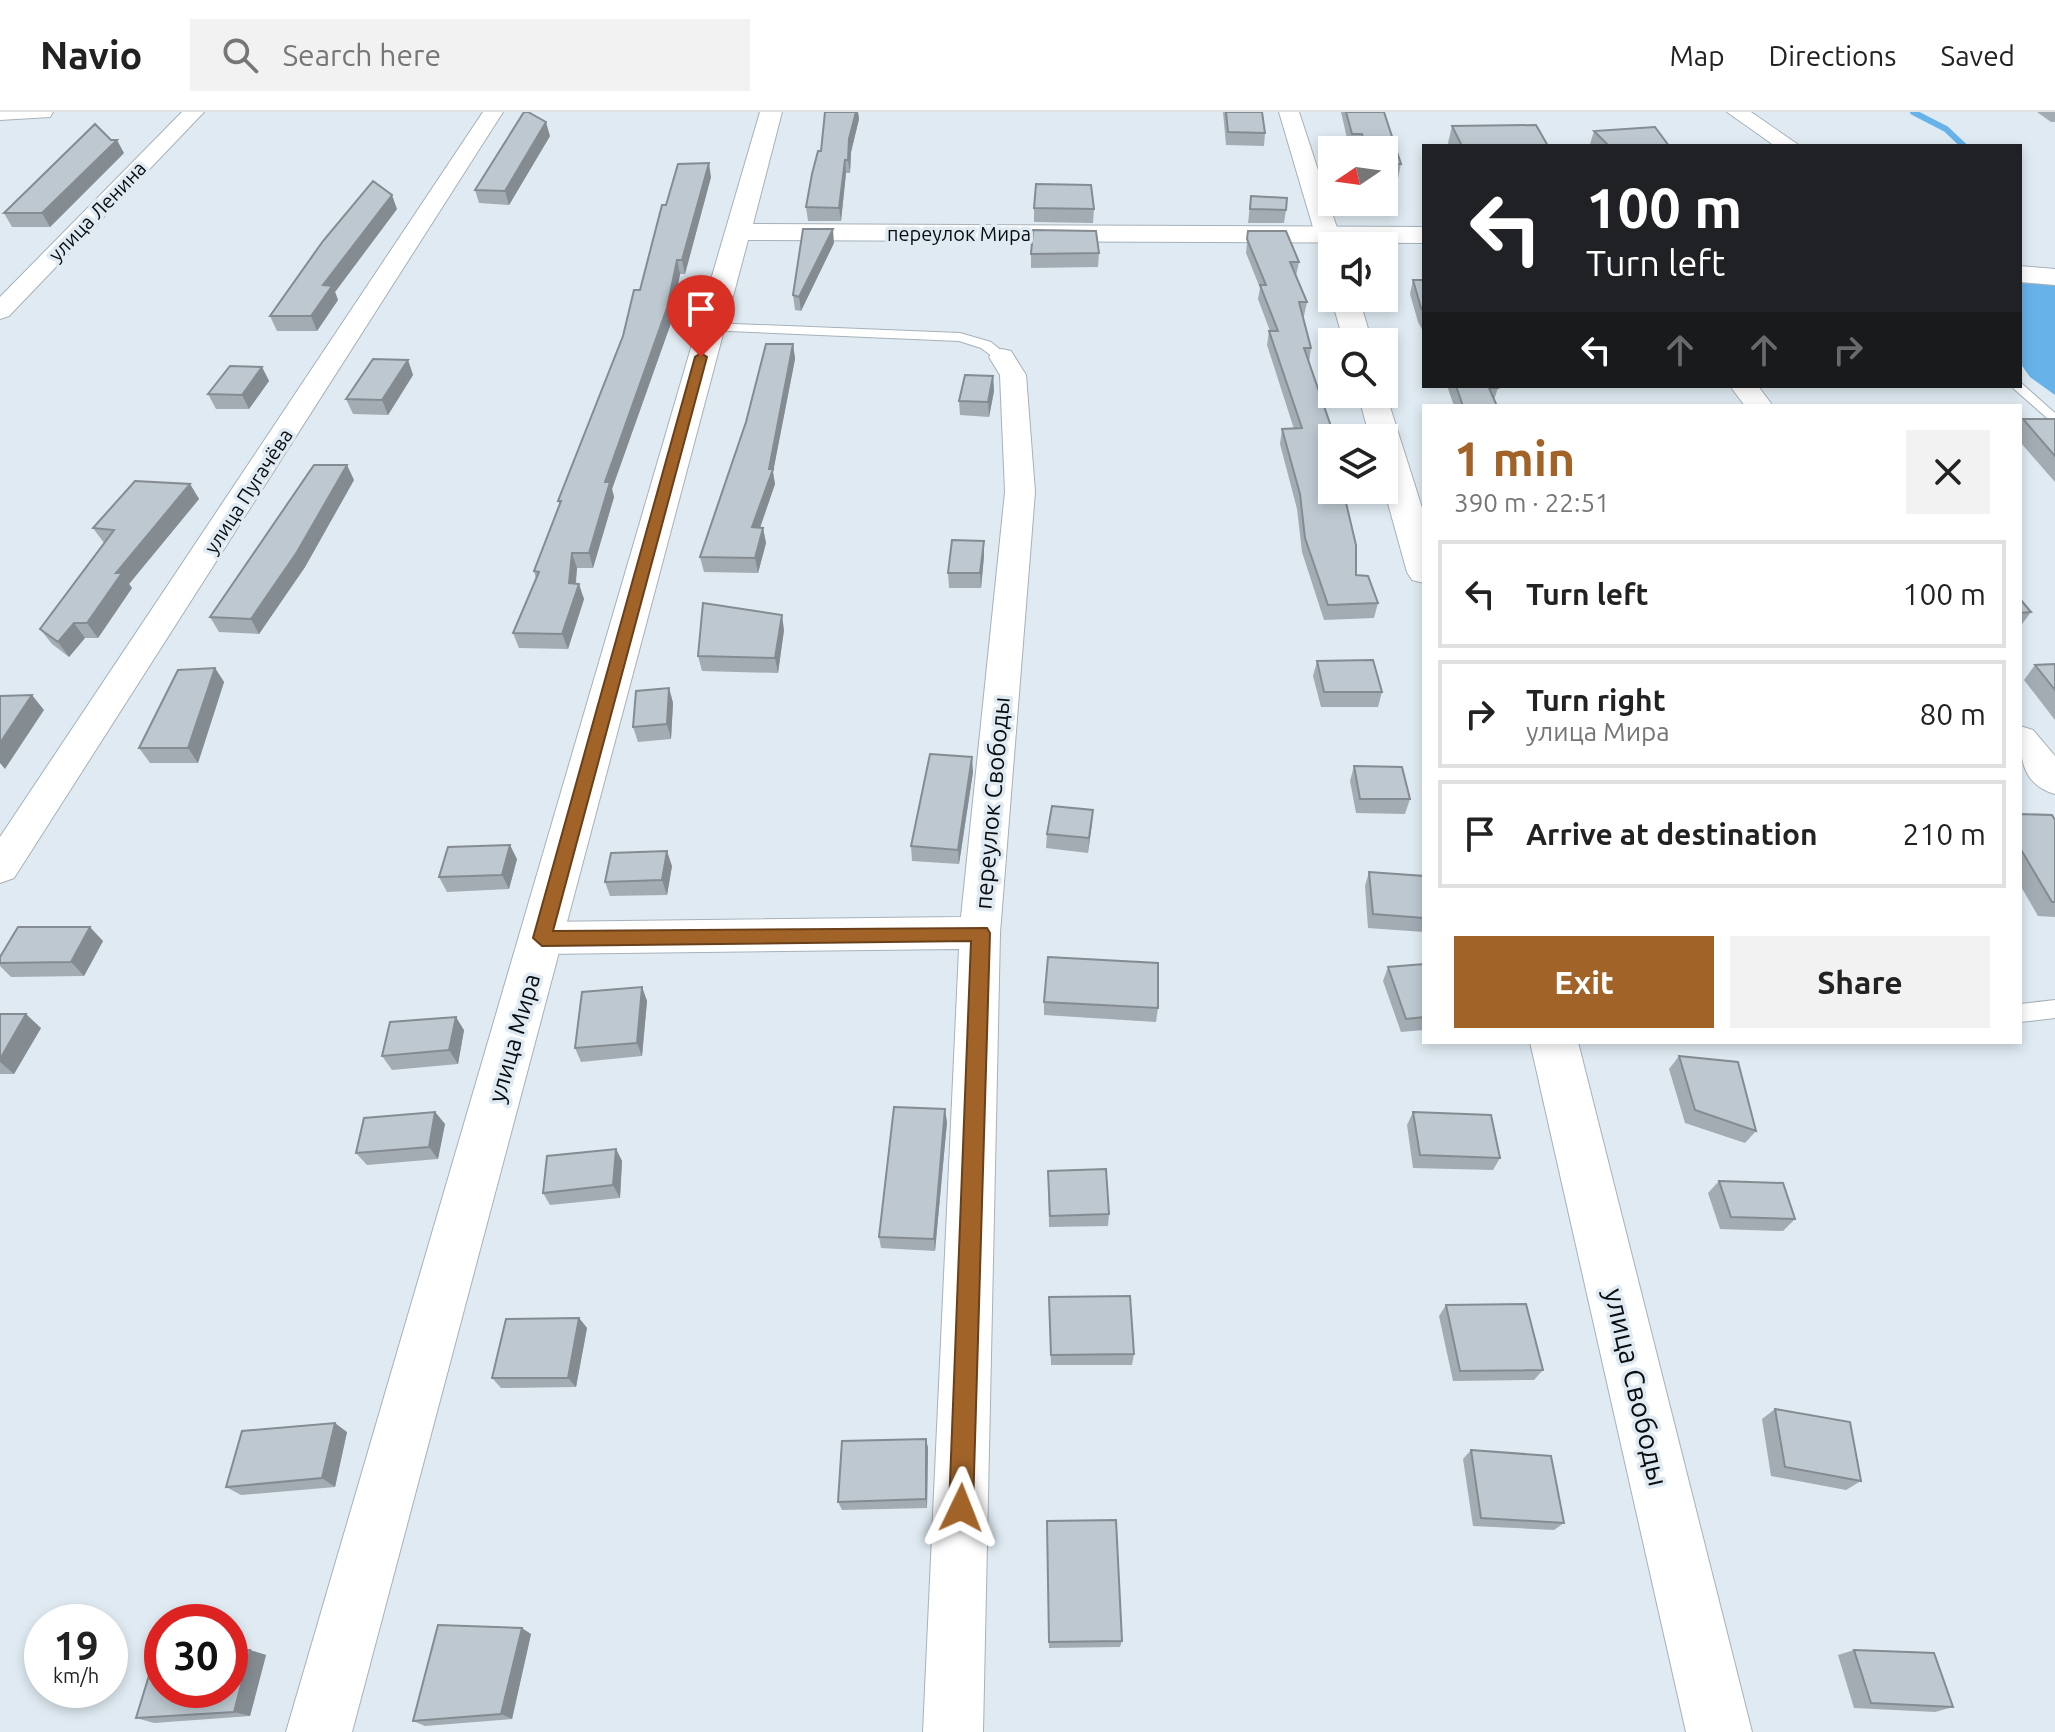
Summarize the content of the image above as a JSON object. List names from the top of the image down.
{
  "streets": {
    "street": [
      "улица Ленина",
      "переулок Мира",
      "улица Пугачёва",
      "переулок Свободы",
      "улица Мира",
      "улица Свободы"
    ]
  },
  "crossings": [
    ["переулок Мира", "улица Мира"]
  ],
  "north": "left",
  "page": {
    "header": "Navio",
    "search": "Search here",
    "nav": ["Map", "Directions", "Saved"],
    "turn": ["100 m", "Turn left"],
    "heading": ["1 min", "390 m · 22:51"],
    "list": [
      {
        "name": "Turn left",
        "value": "100 m"
      },
      {
        "name": "Turn right",
        "note": "улица Мира",
        "value": "80 m"
      },
      {
        "name": "Arrive at destination",
        "value": "210 m"
      }
    ],
    "buttons": ["Exit", "Share"],
    "speed": "19 km/h",
    "limit": "30"
  }
}
